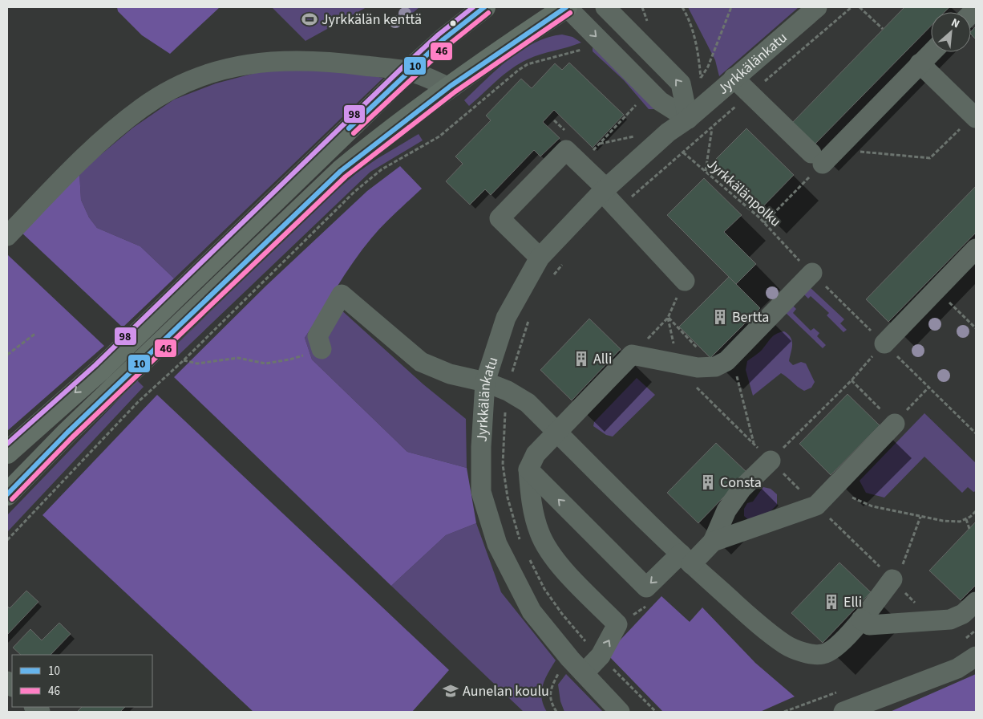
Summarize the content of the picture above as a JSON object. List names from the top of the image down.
{
  "streets": {
    "street": ["Jyrkkälänkatu"],
    "path": ["Jyrkkälänpolku"]
  },
  "places": {
    "sports": ["Jyrkkälän kenttä"],
    "building": [
      "Bertta",
      "Alli",
      "Consta",
      "Elli"
    ],
    "school or university": ["Aunelan koulu"]
  },
  "lines": ["transit line 10", "transit line 98", "transit line 46"],
  "legend": ["10", "46"],
  "north": "top right"
}
